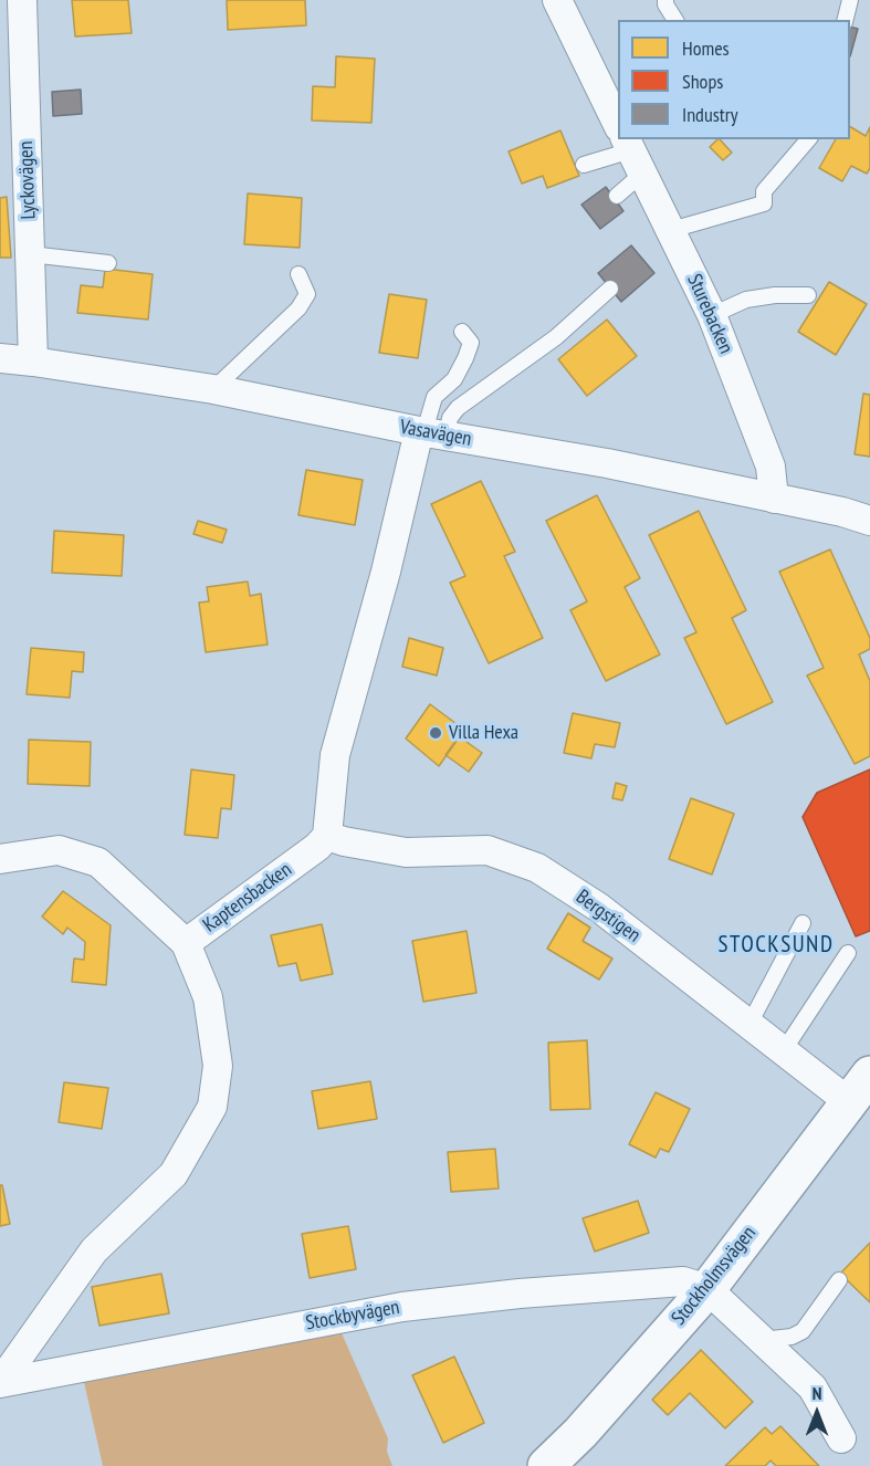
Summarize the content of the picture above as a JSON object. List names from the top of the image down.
{
  "streets": {
    "street": [
      "Lyckovägen",
      "Sturebacken",
      "Vasavägen",
      "Kaptensbacken",
      "Bergstigen",
      "Stockholmsvägen",
      "Stockbyvägen"
    ]
  },
  "crossings": [
    ["Lyckovägen", "Vasavägen"],
    ["Sturebacken", "Vasavägen"],
    ["Kaptensbacken", "Bergstigen"],
    ["Kaptensbacken", "Stockbyvägen"],
    ["Bergstigen", "Stockholmsvägen"],
    ["Stockholmsvägen", "Stockbyvägen"]
  ],
  "districts": ["STOCKSUND"],
  "places": ["Villa Hexa"],
  "legend": ["Homes", "Shops", "Industry"],
  "north": "top"
}
